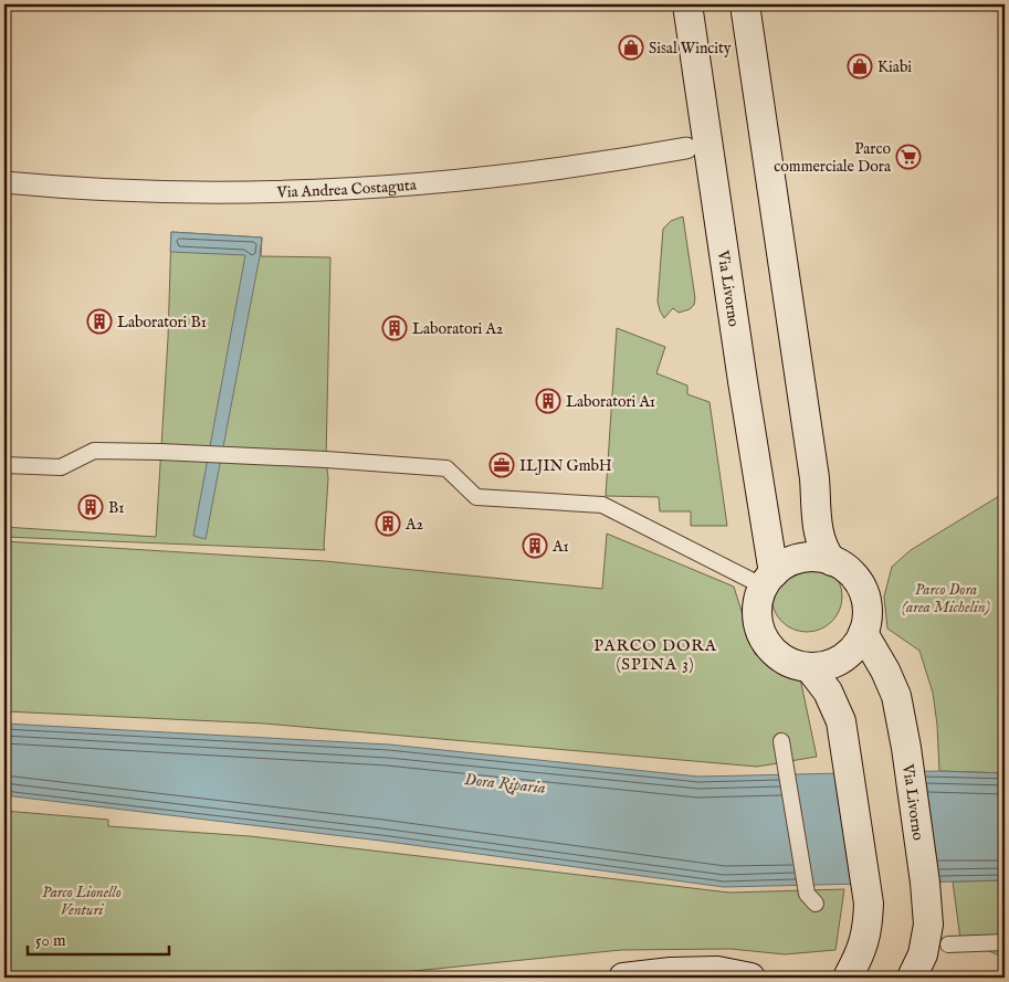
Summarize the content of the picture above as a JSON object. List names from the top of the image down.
{
  "streets": {
    "main road": ["Via Livorno"],
    "street": ["Via Andrea Costaguta"]
  },
  "districts": ["PARCO DORA (SPINA 3)"],
  "water": ["Dora Riparia"],
  "parks": ["Parco Dora (area Michelin)", "Parco Lionello Venturi"],
  "places": {
    "shop": ["Sisal Wincity", "Kiabi"],
    "supermarket": ["Parco commerciale Dora"],
    "building": [
      "Laboratori B1",
      "Laboratori A2",
      "Laboratori A1",
      "B1",
      "A2",
      "A1"
    ],
    "office": ["ILJIN GmbH"]
  },
  "scale_bar": "50 m"
}
